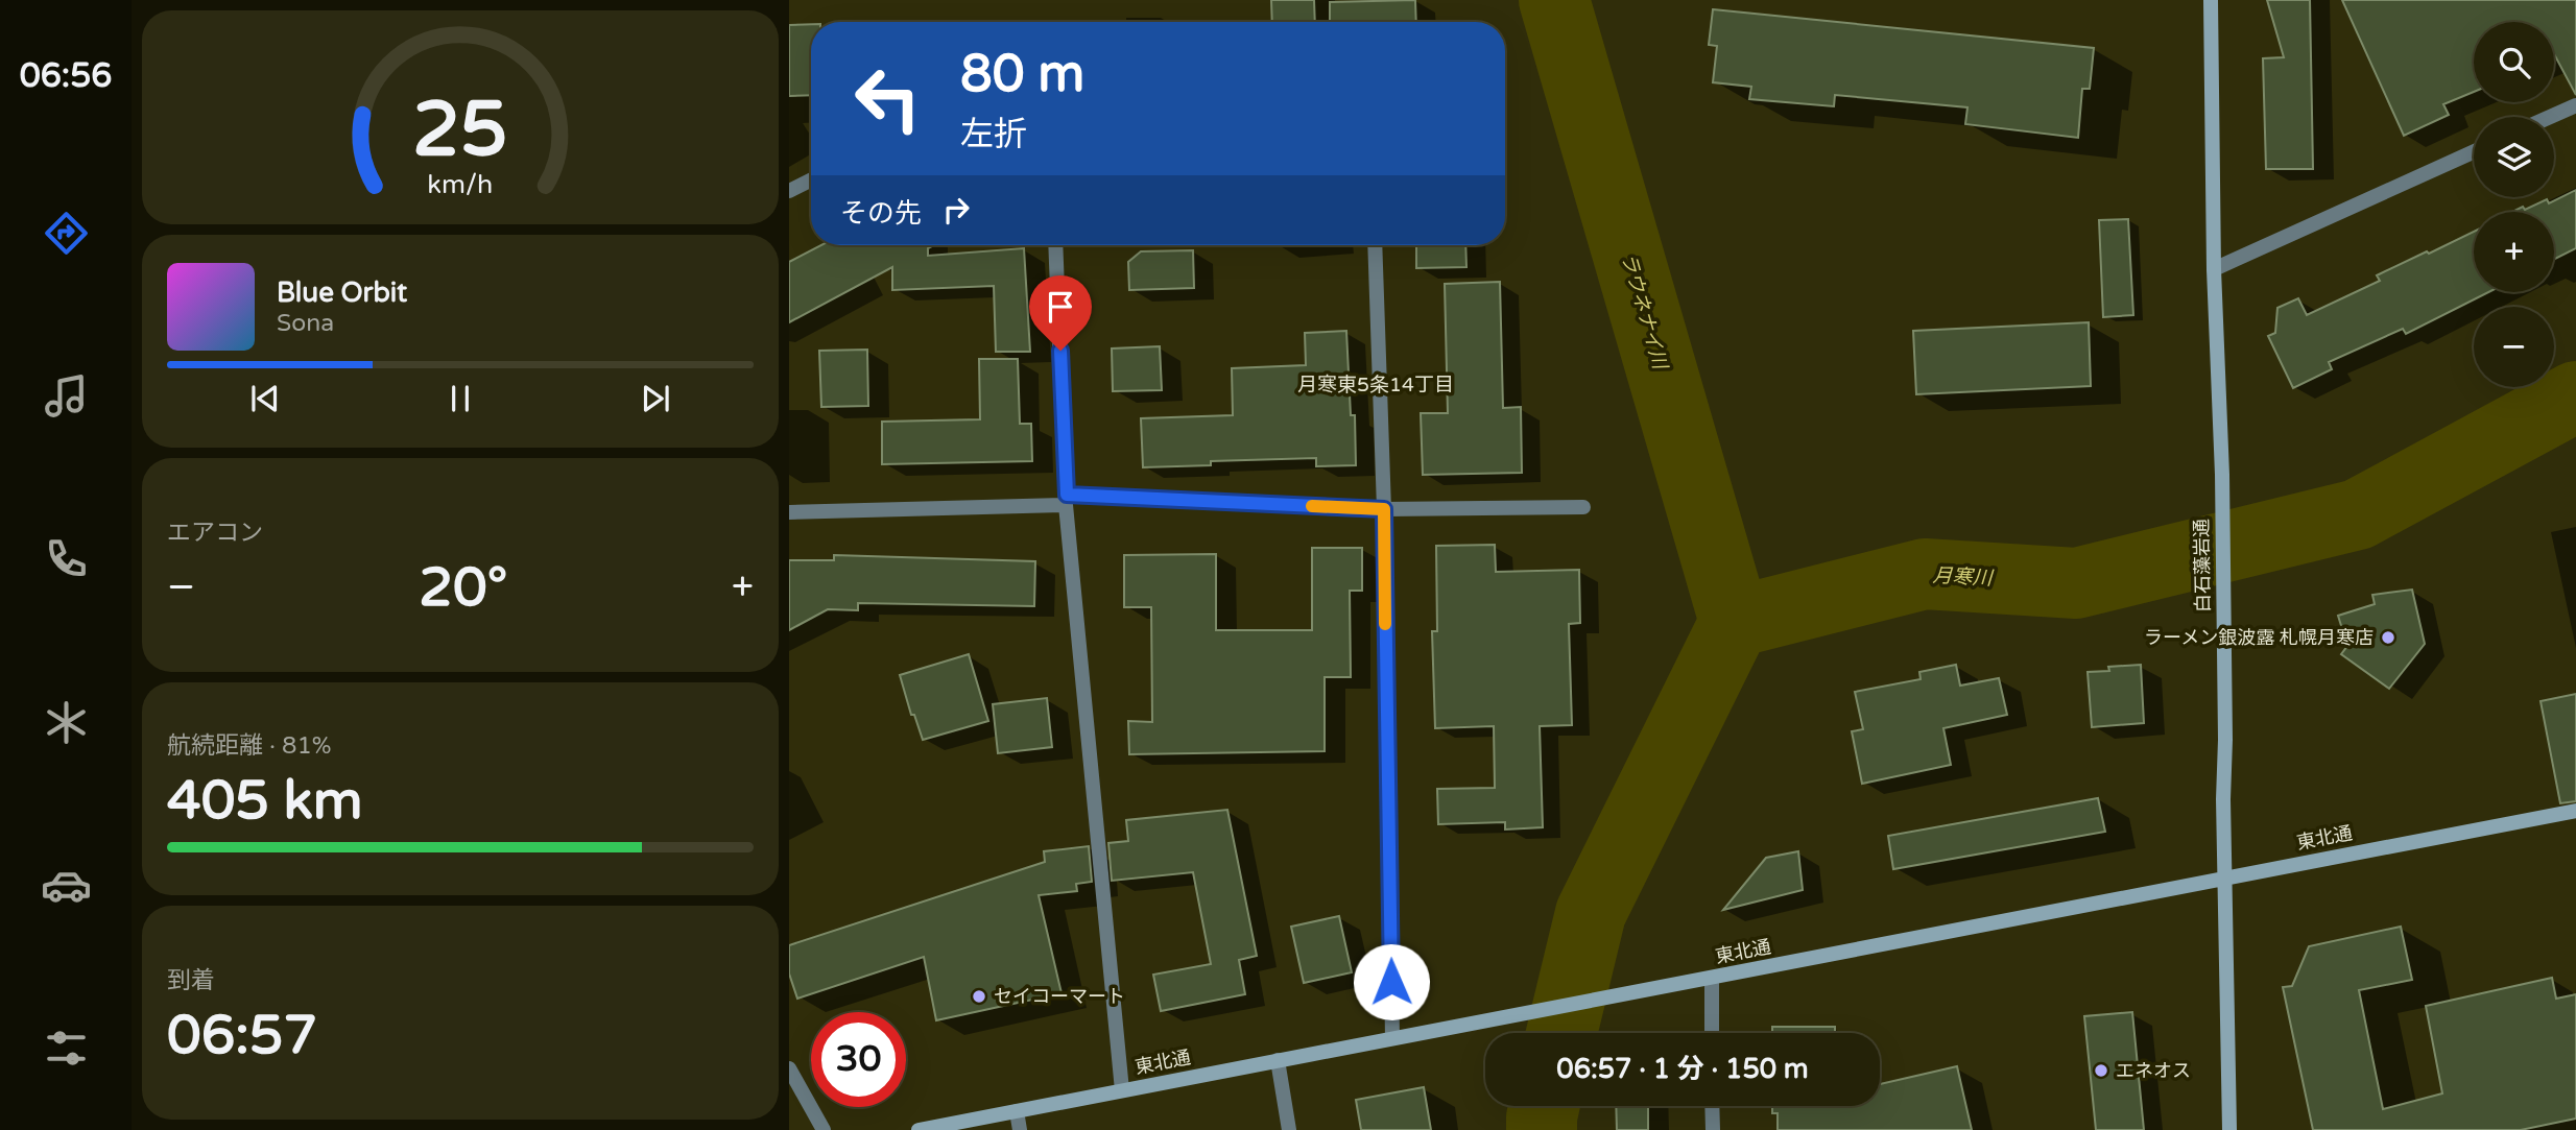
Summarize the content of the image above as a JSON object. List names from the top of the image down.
{
  "streets": {
    "street": ["白石藻岩通", "東北通"]
  },
  "crossings": [
    ["白石藻岩通", "東北通"]
  ],
  "districts": ["月寒東5条14丁目"],
  "water": ["ラウネナイ川", "月寒川"],
  "places": ["ラーメン銀波露 札幌月寒店", "セイコーマート", "エネオス"],
  "page": {
    "tabs": "06:56",
    "map_buttons": ["+", "−"],
    "turn": ["80 m", "左折"],
    "then": "その先",
    "song": ["Blue Orbit", "Sona"],
    "tile": [
      "エアコン",
      ["航続距離 · 81%", "405 km"],
      ["到着", "06:57"]
    ],
    "heat": ["−", "20°", "+"],
    "limit": "30",
    "trip": "06:57 · 1 分 · 150 m",
    "gauge": ["25", "km/h"]
  }
}
